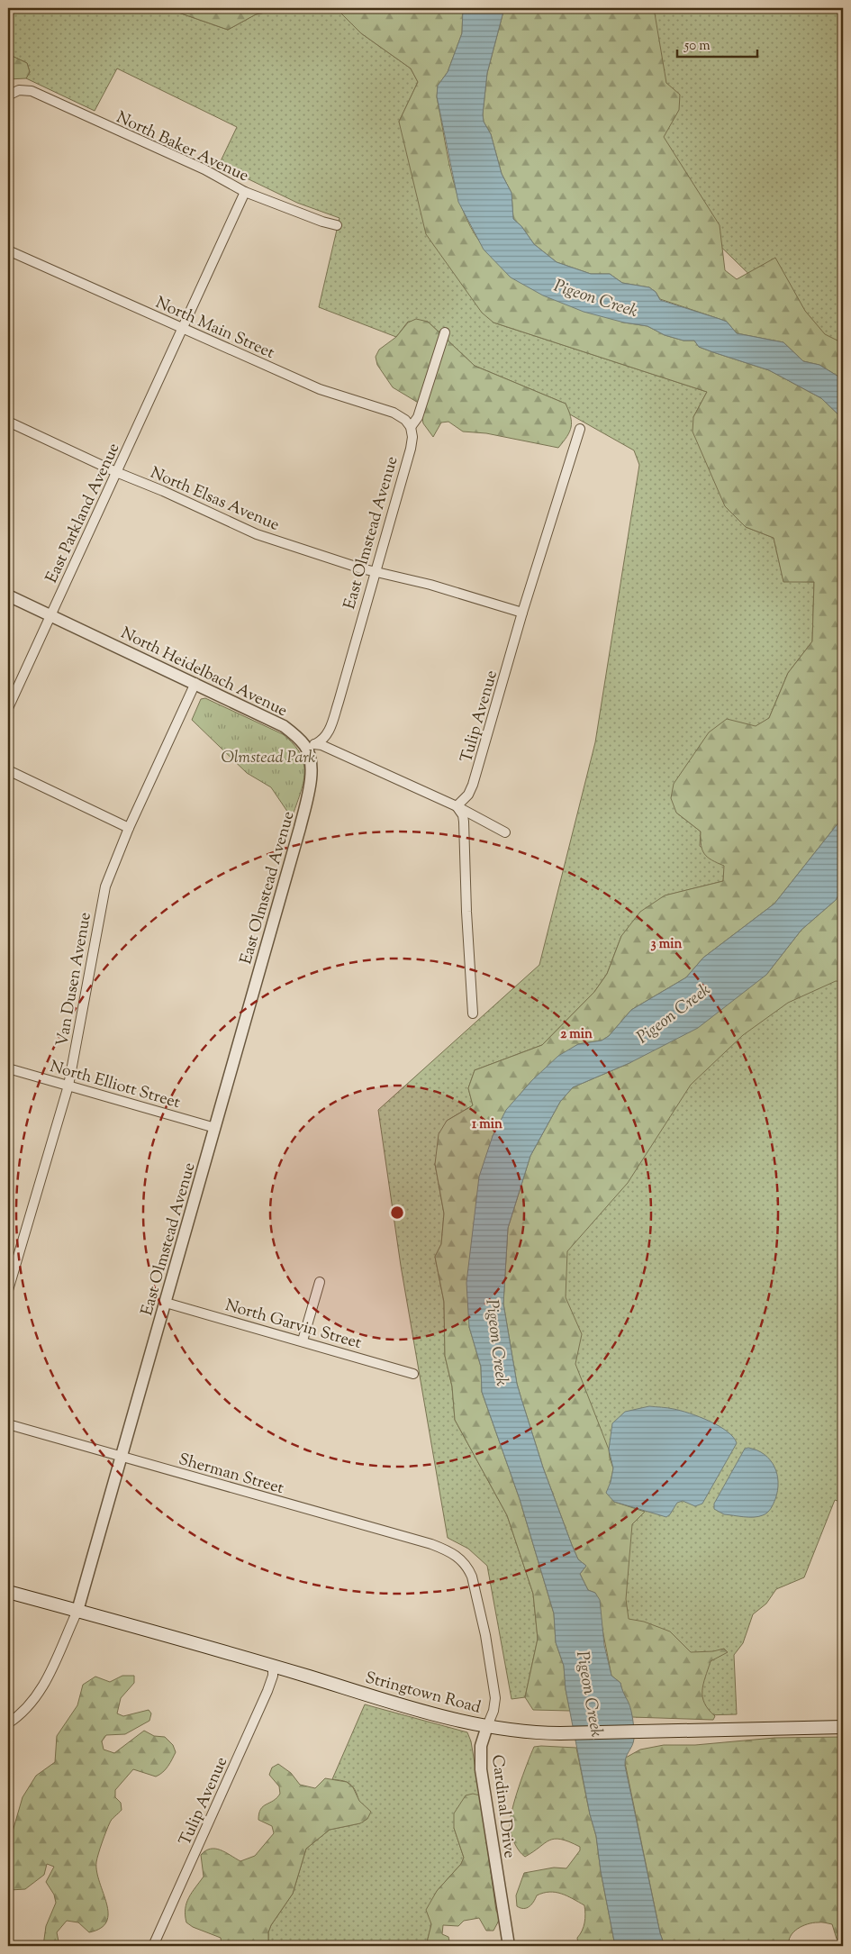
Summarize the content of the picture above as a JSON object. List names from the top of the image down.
{
  "streets": {
    "main road": ["Stringtown Road"],
    "street": [
      "North Baker Avenue",
      "North Main Street",
      "North Elsas Avenue",
      "East Parkland Avenue",
      "East Olmstead Avenue",
      "North Heidelbach Avenue",
      "Tulip Avenue",
      "Van Dusen Avenue",
      "North Elliott Street",
      "North Garvin Street",
      "Sherman Street",
      "Cardinal Drive"
    ]
  },
  "crossings": [
    ["North Baker Avenue", "East Parkland Avenue"],
    ["North Main Street", "East Parkland Avenue"],
    ["North Main Street", "East Olmstead Avenue"],
    ["North Elsas Avenue", "East Parkland Avenue"],
    ["North Elsas Avenue", "East Olmstead Avenue"],
    ["North Elsas Avenue", "Tulip Avenue"],
    ["East Parkland Avenue", "North Heidelbach Avenue"],
    ["East Olmstead Avenue", "North Heidelbach Avenue"],
    ["East Olmstead Avenue", "North Elliott Street"],
    ["East Olmstead Avenue", "North Garvin Street"],
    ["East Olmstead Avenue", "Sherman Street"],
    ["East Olmstead Avenue", "Stringtown Road"],
    ["North Heidelbach Avenue", "Tulip Avenue"],
    ["North Heidelbach Avenue", "Van Dusen Avenue"],
    ["Tulip Avenue", "Stringtown Road"],
    ["Van Dusen Avenue", "North Elliott Street"],
    ["Sherman Street", "Cardinal Drive"],
    ["Stringtown Road", "Cardinal Drive"]
  ],
  "water": ["Pigeon Creek"],
  "parks": ["Olmstead Park"],
  "scale_bar": "50 m",
  "rings": ["3 min", "2 min", "1 min"]
}
